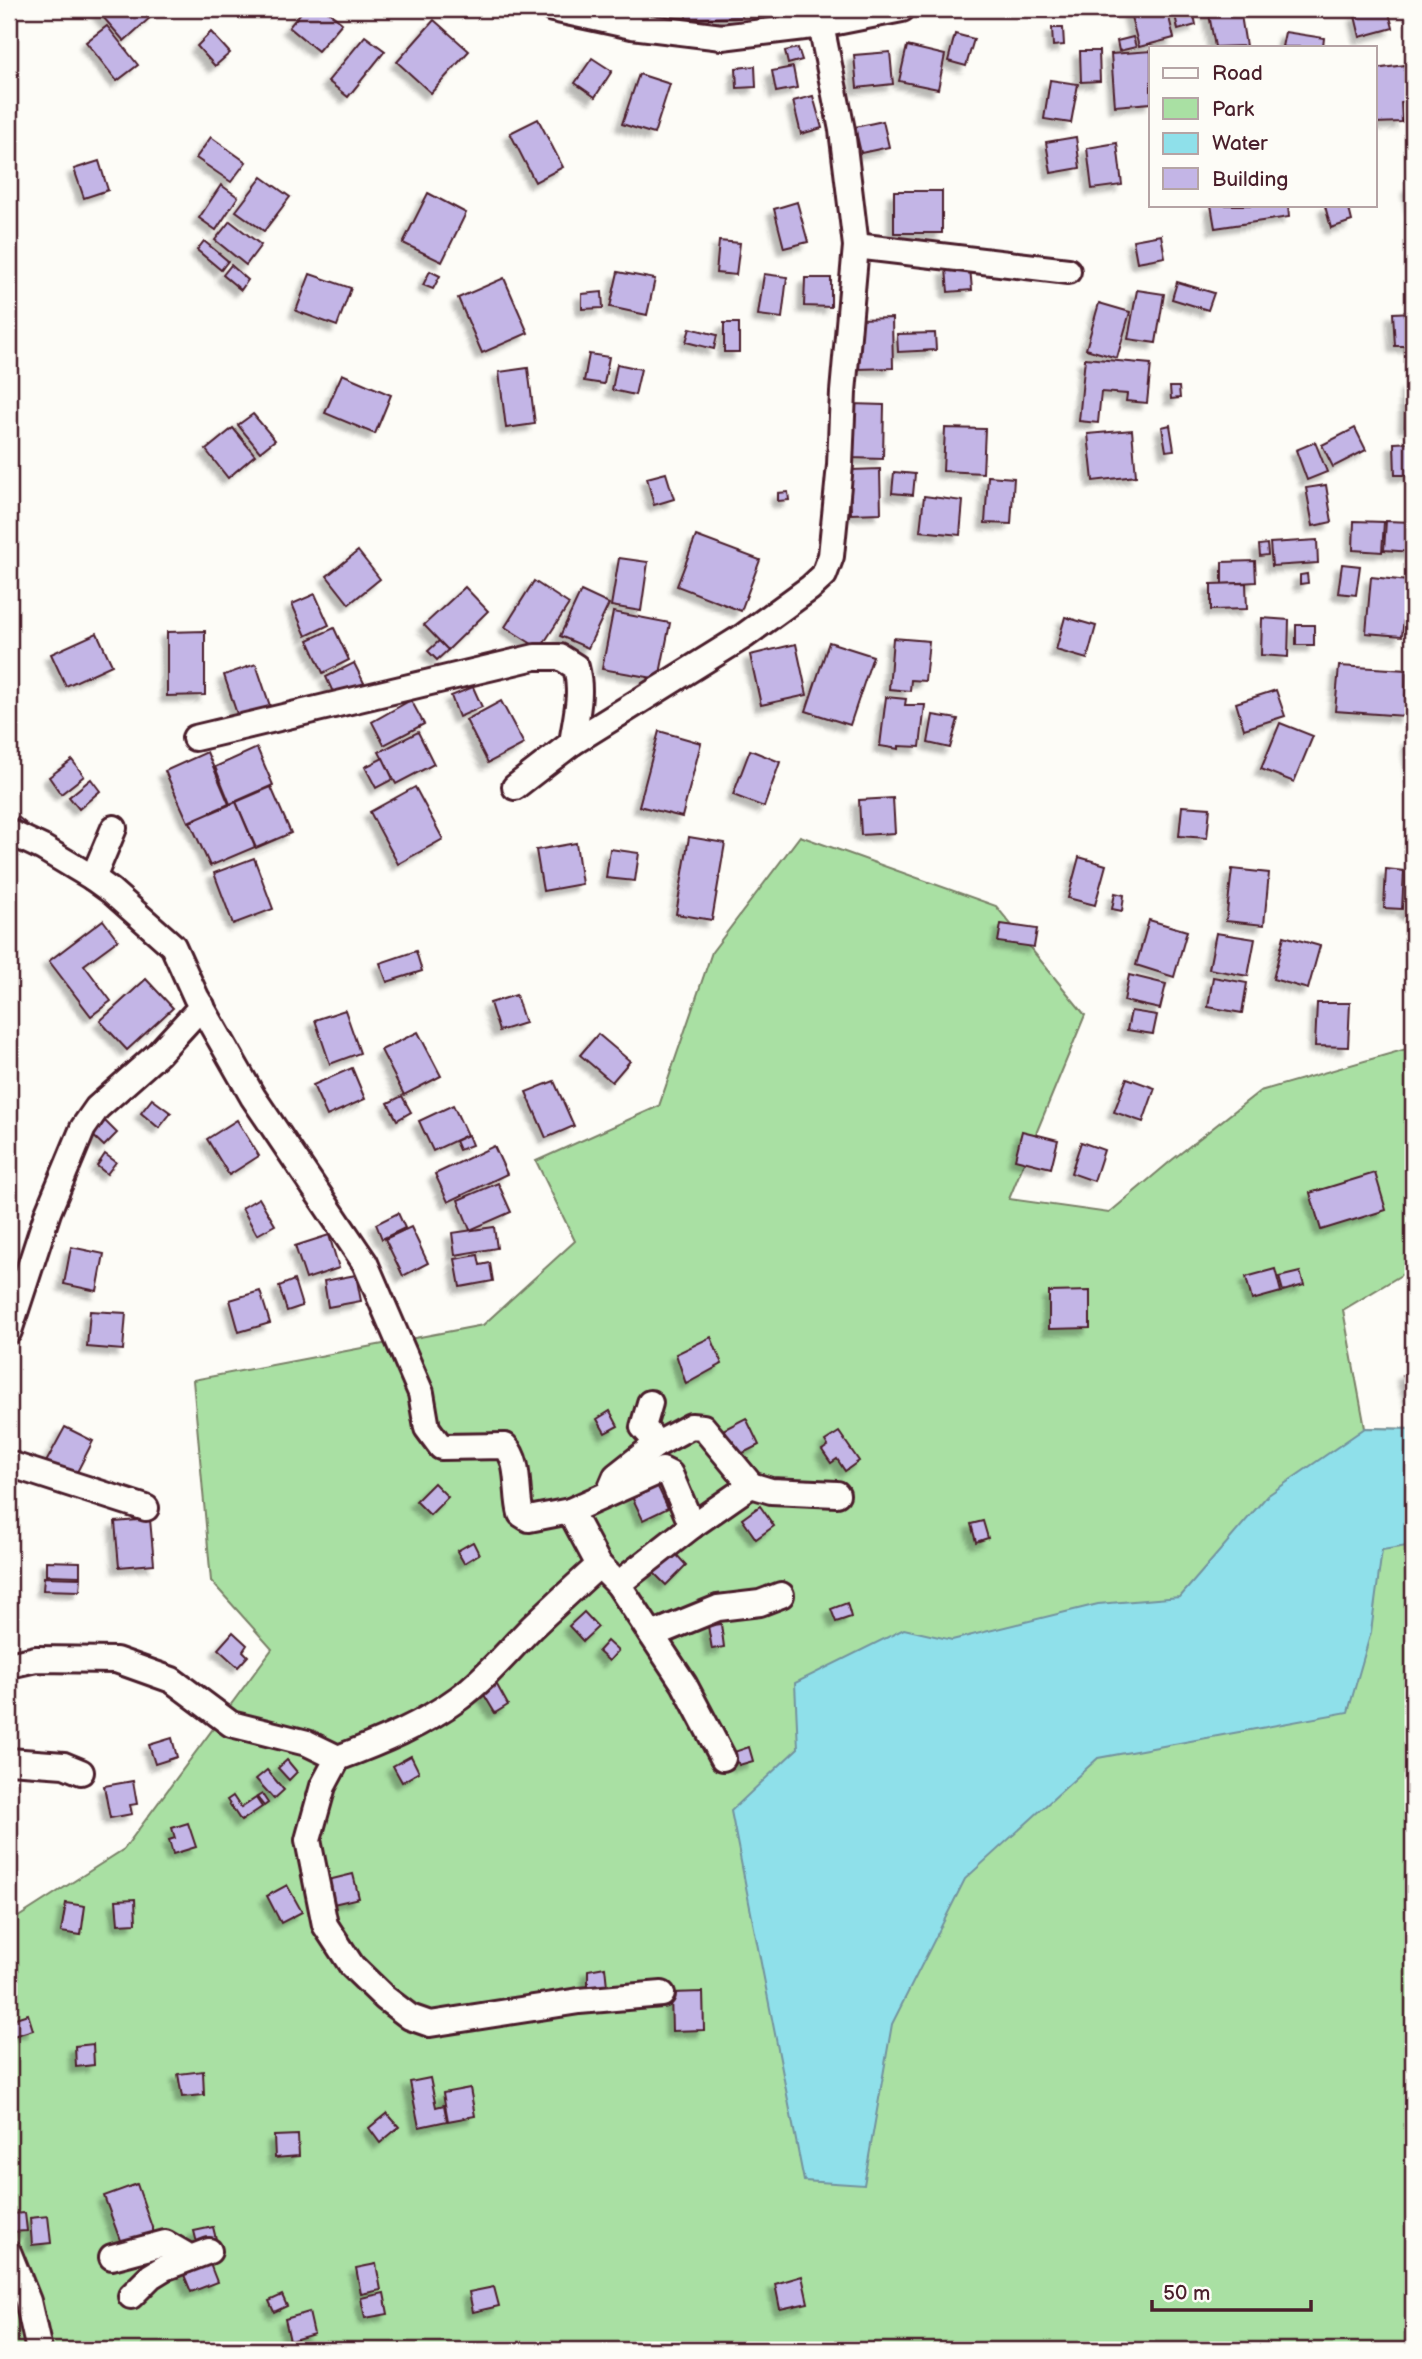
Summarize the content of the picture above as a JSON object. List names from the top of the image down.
{
  "legend": [
    "Road",
    "Park",
    "Water",
    "Building"
  ],
  "scale_bar": "50 m"
}
